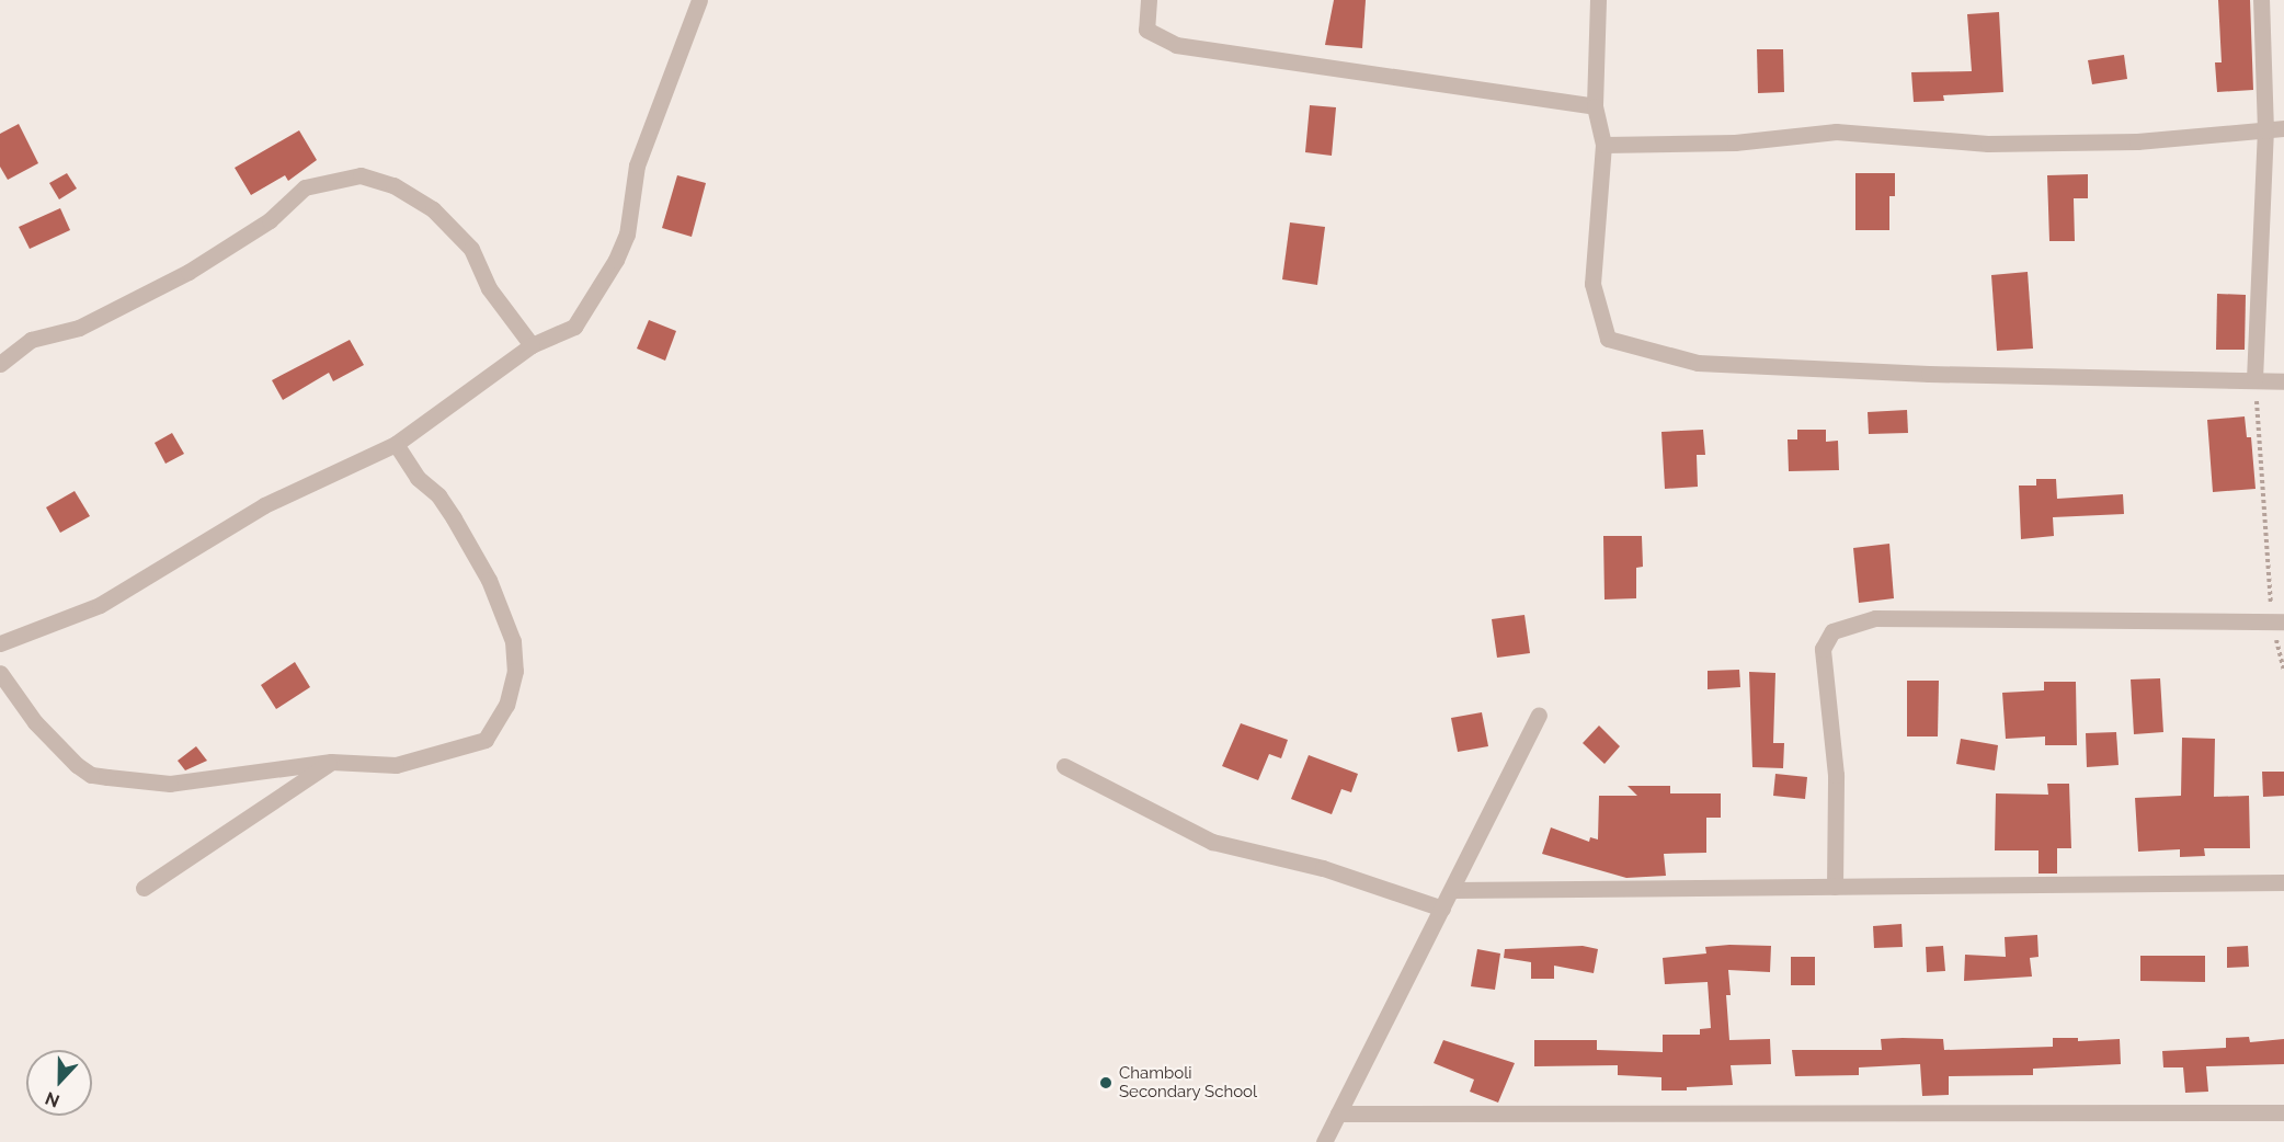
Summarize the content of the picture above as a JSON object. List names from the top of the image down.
{
  "places": ["Chamboli Secondary School"],
  "north": "bottom"
}
